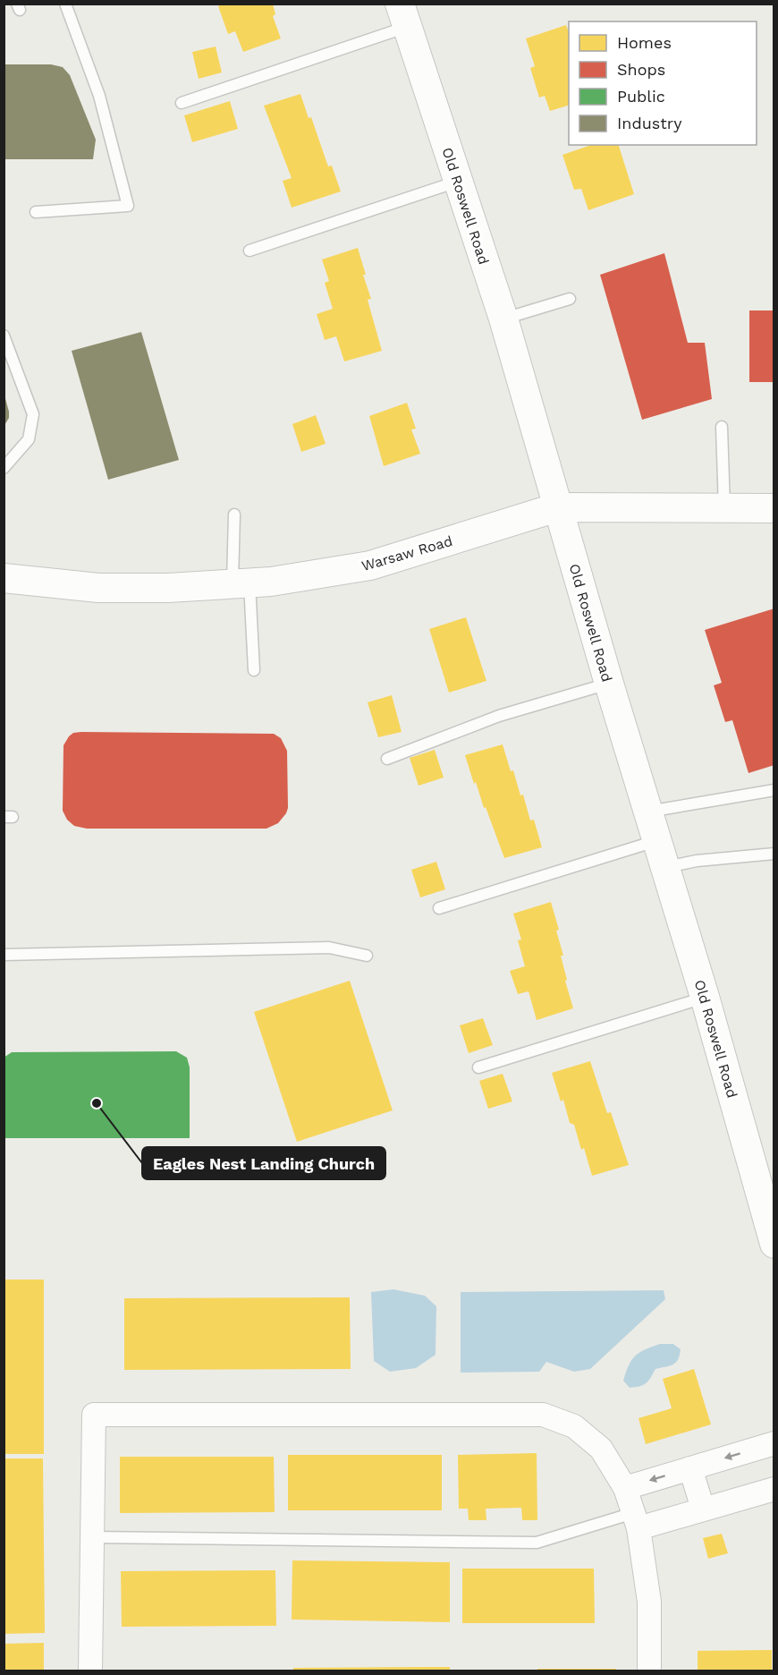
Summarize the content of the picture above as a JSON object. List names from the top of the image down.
{
  "streets": {
    "street": ["Old Roswell Road", "Warsaw Road"]
  },
  "crossings": [
    ["Old Roswell Road", "Warsaw Road"]
  ],
  "places": ["Eagles Nest Landing Church"],
  "legend": [
    "Homes",
    "Shops",
    "Public",
    "Industry"
  ]
}
